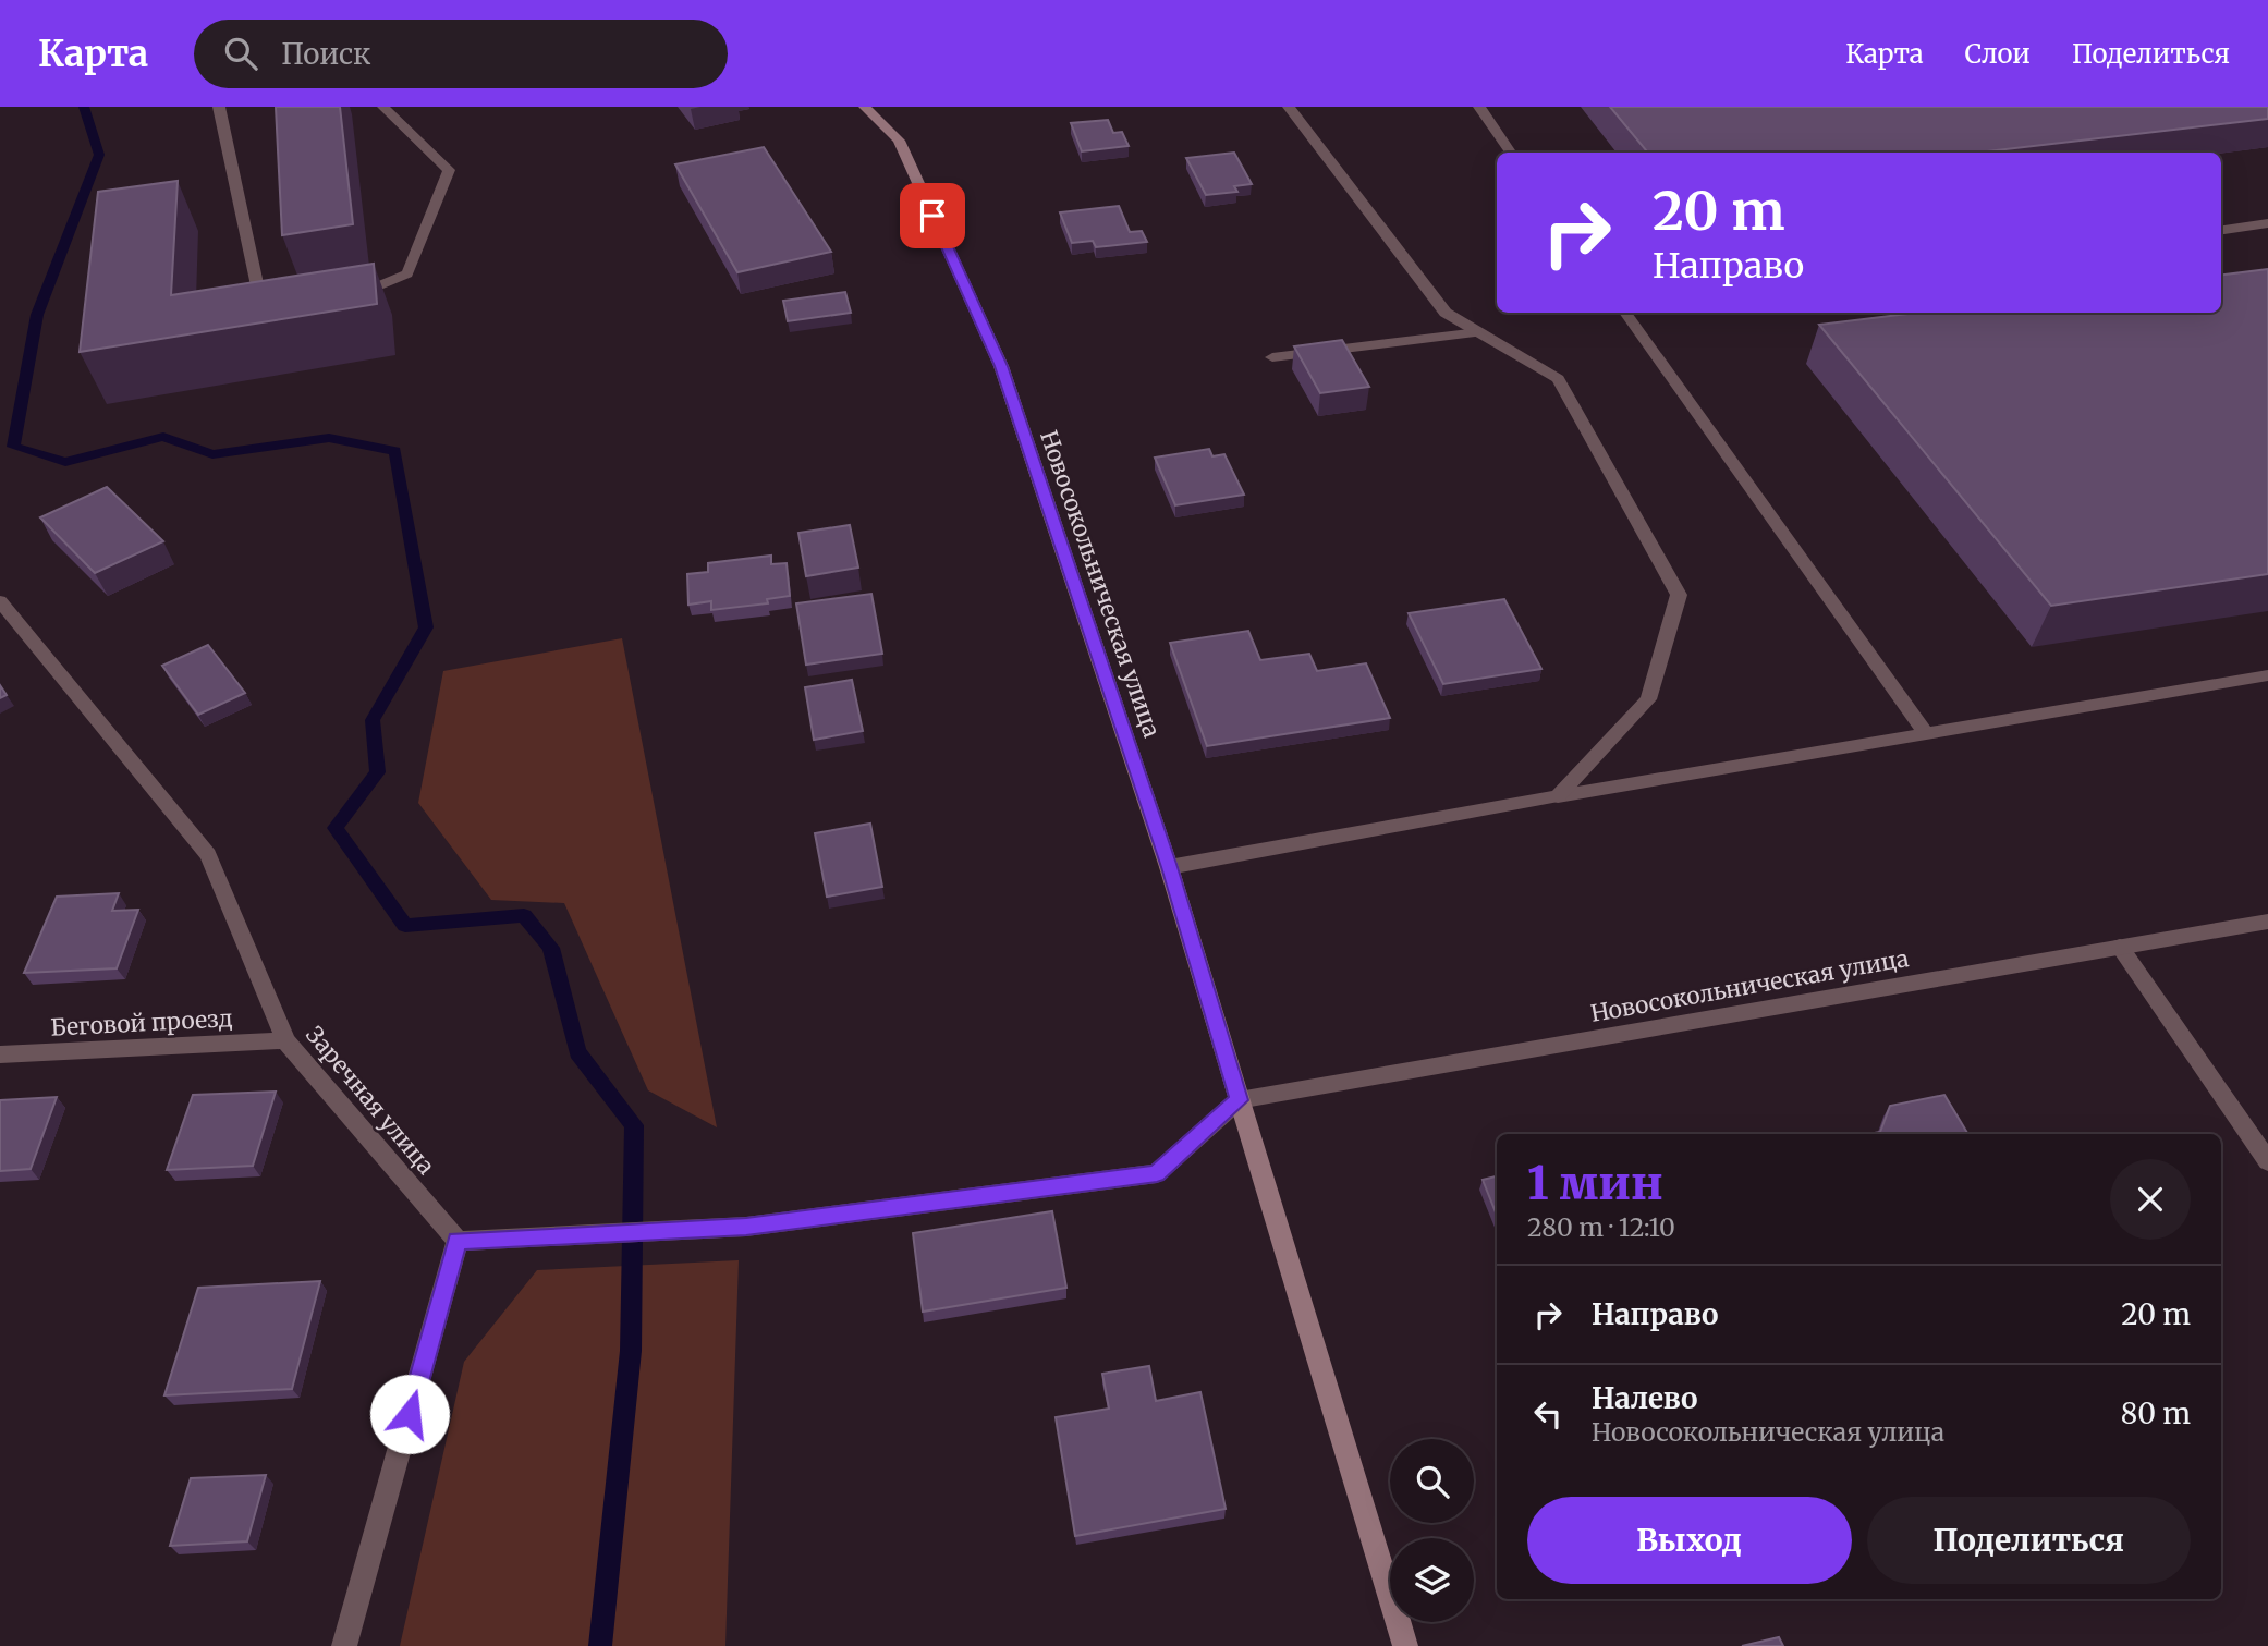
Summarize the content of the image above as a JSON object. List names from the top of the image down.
{
  "streets": {
    "main road": ["Новосокольническая улица"],
    "street": ["Беговой проезд", "Заречная улица"]
  },
  "crossings": [
    ["Беговой проезд", "Заречная улица"]
  ],
  "page": {
    "header": "Карта",
    "search": "Поиск",
    "nav": ["Карта", "Слои", "Поделиться"],
    "turn": ["20 m", "Направо"],
    "heading": ["1 мин", "280 m · 12:10"],
    "list": [
      {
        "name": "Направо",
        "value": "20 m"
      },
      {
        "name": "Налево",
        "note": "Новосокольническая улица",
        "value": "80 m"
      }
    ],
    "buttons": ["Выход", "Поделиться"]
  }
}
